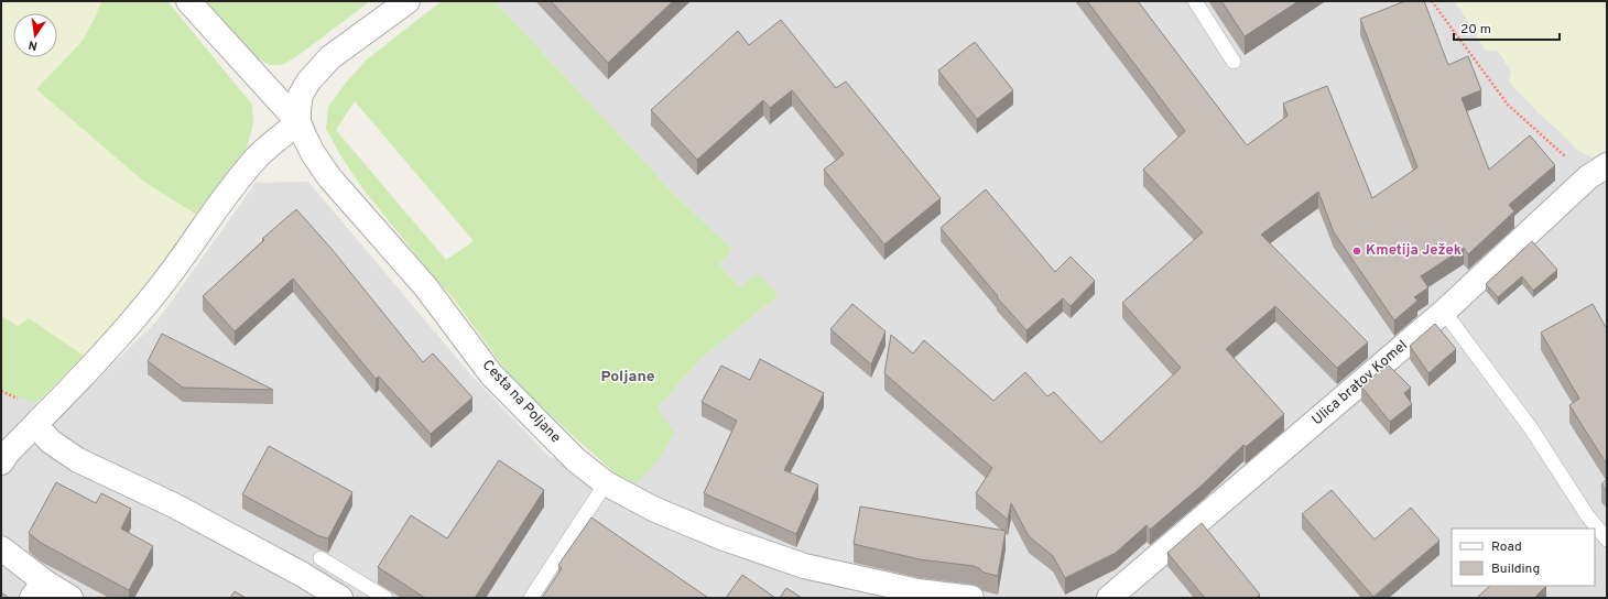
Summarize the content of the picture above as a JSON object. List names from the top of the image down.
{
  "streets": {
    "street": ["Ulica bratov Komel", "Cesta na Poljane"]
  },
  "districts": ["Poljane"],
  "places": ["Kmetija Ježek"],
  "legend": ["Road", "Building"],
  "scale_bar": "20 m",
  "north": "bottom"
}
